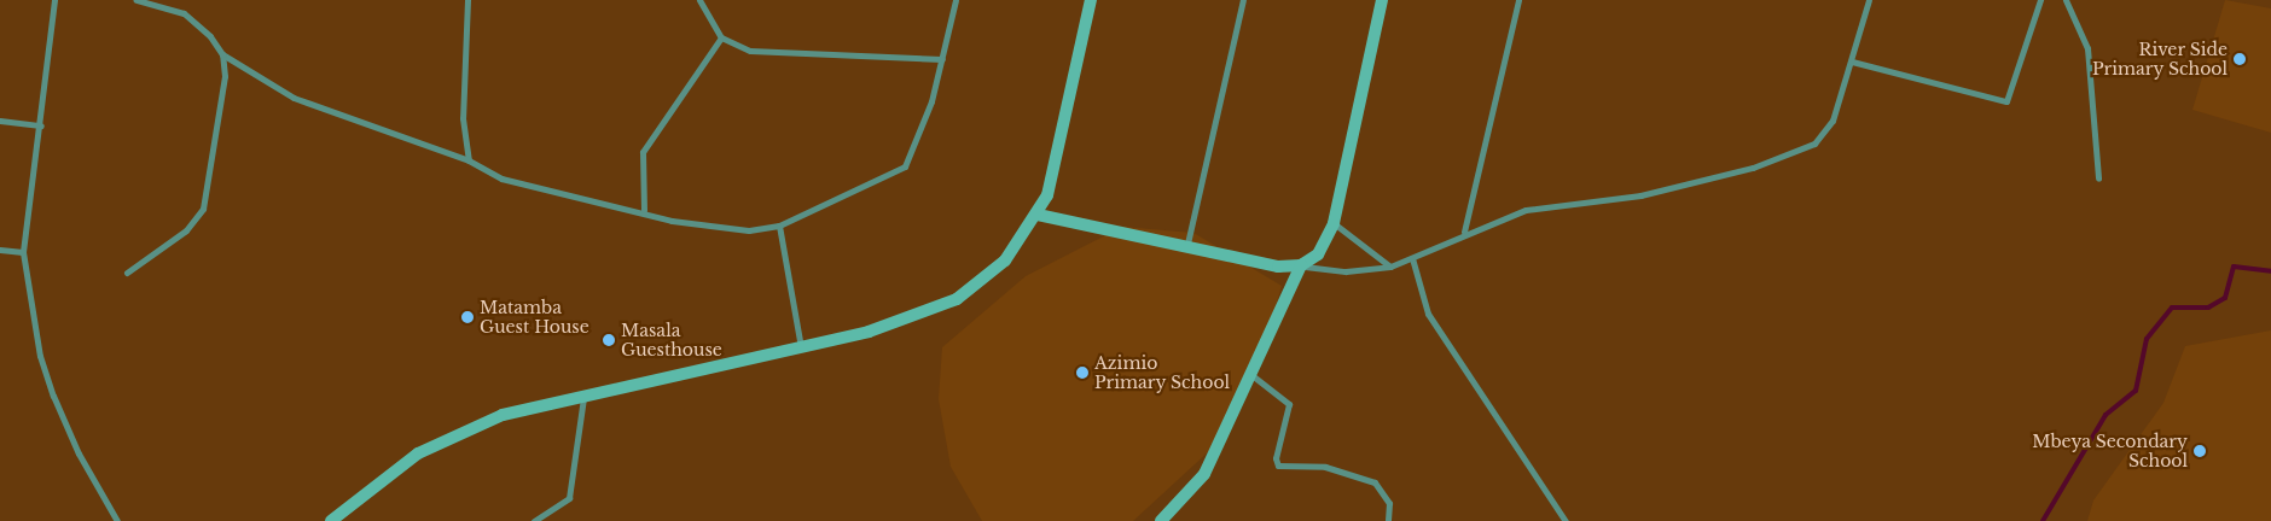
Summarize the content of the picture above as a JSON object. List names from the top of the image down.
{
  "places": [
    "River Side Primary School",
    "Matamba Guest House",
    "Masala Guesthouse",
    "Azimio Primary School",
    "Mbeya Secondary School"
  ]
}
